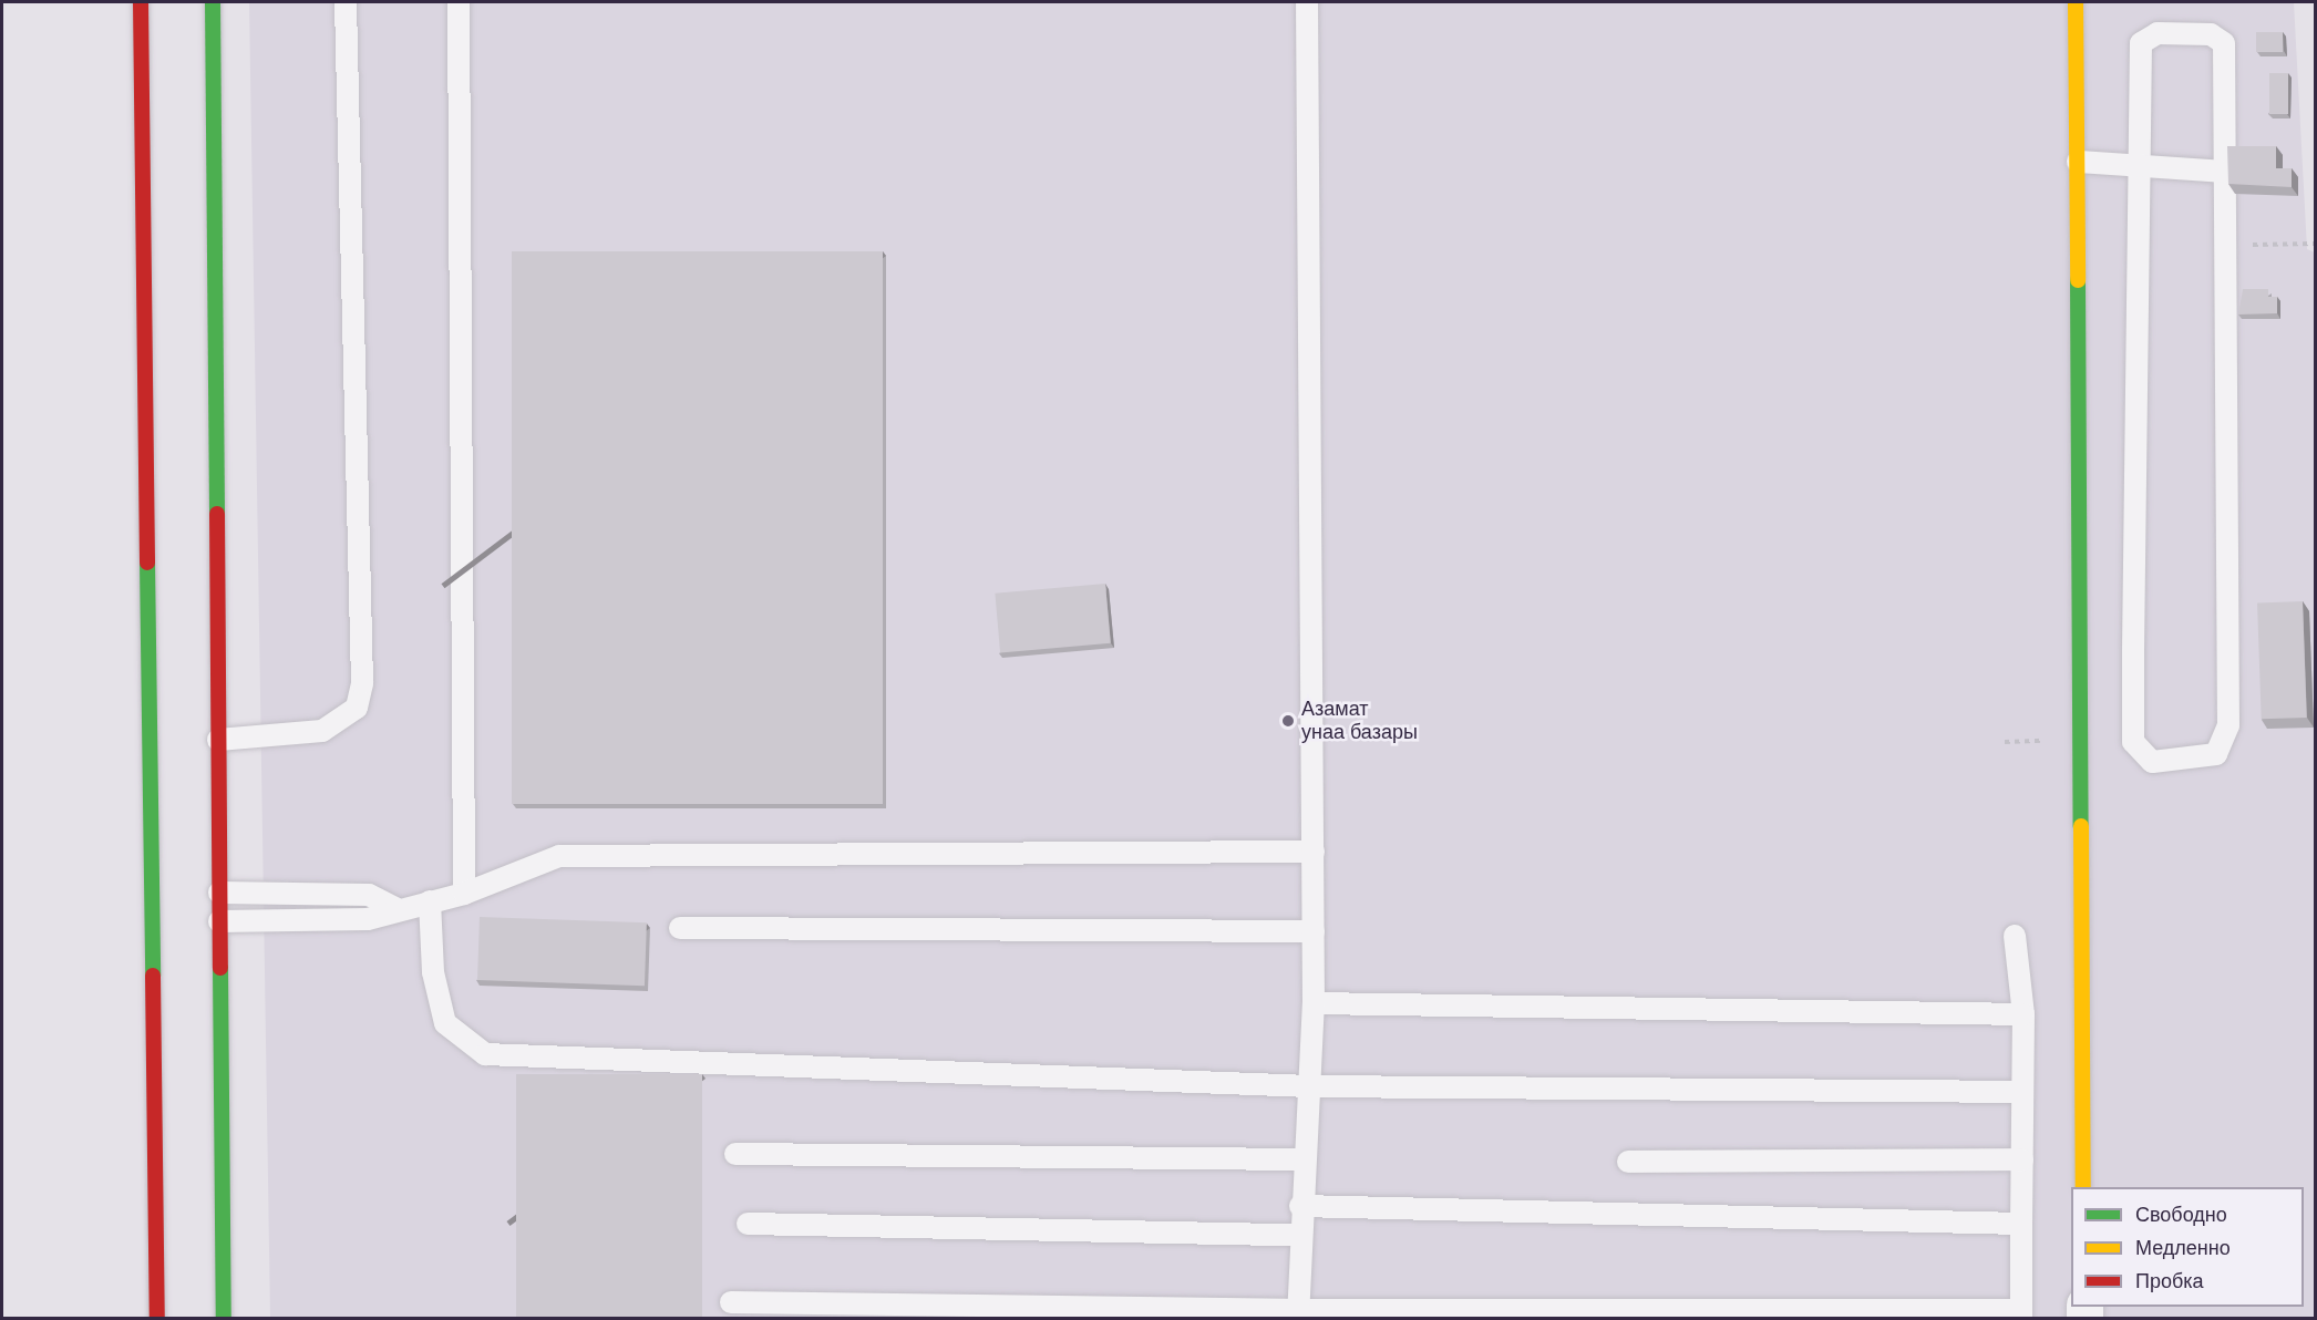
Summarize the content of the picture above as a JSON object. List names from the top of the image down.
{
  "places": ["Азамат унаа базары"],
  "legend": ["Свободно", "Медленно", "Пробка"]
}
